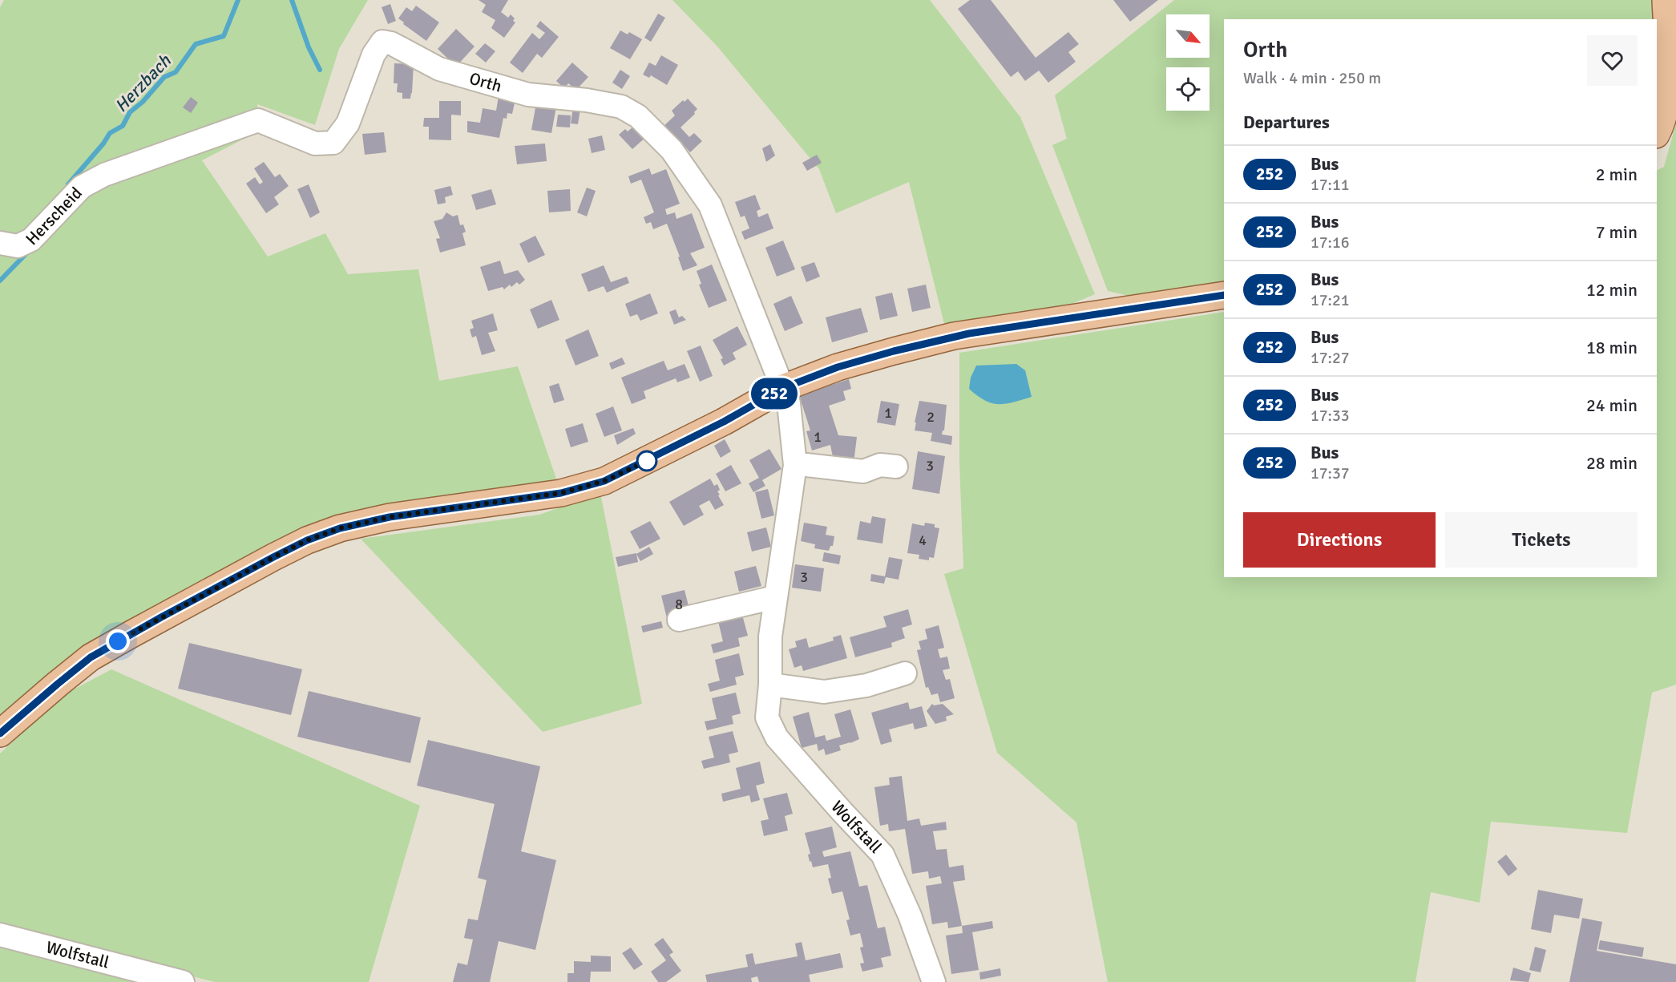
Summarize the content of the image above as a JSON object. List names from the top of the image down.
{
  "streets": {
    "street": ["Orth", "Herscheid", "Wolfstall"]
  },
  "crossings": [
    ["Orth", "Herscheid"],
    ["Orth", "Wolfstall"]
  ],
  "water": ["Herzbach"],
  "lines": ["bus line 252"],
  "house_numbers": [
    "1",
    "2",
    "1",
    "3",
    "4",
    "3",
    "8"
  ],
  "north": "bottom right",
  "page": {
    "on_map": "252",
    "heading": [
      ["Orth", "Walk · 4 min · 250 m"],
      "Departures"
    ],
    "list": [
      {
        "mark": "252",
        "name": "Bus",
        "note": "17:11",
        "value": "2 min"
      },
      {
        "mark": "252",
        "name": "Bus",
        "note": "17:16",
        "value": "7 min"
      },
      {
        "mark": "252",
        "name": "Bus",
        "note": "17:21",
        "value": "12 min"
      },
      {
        "mark": "252",
        "name": "Bus",
        "note": "17:27",
        "value": "18 min"
      },
      {
        "mark": "252",
        "name": "Bus",
        "note": "17:33",
        "value": "24 min"
      },
      {
        "mark": "252",
        "name": "Bus",
        "note": "17:37",
        "value": "28 min"
      }
    ],
    "buttons": ["Directions", "Tickets"]
  }
}
